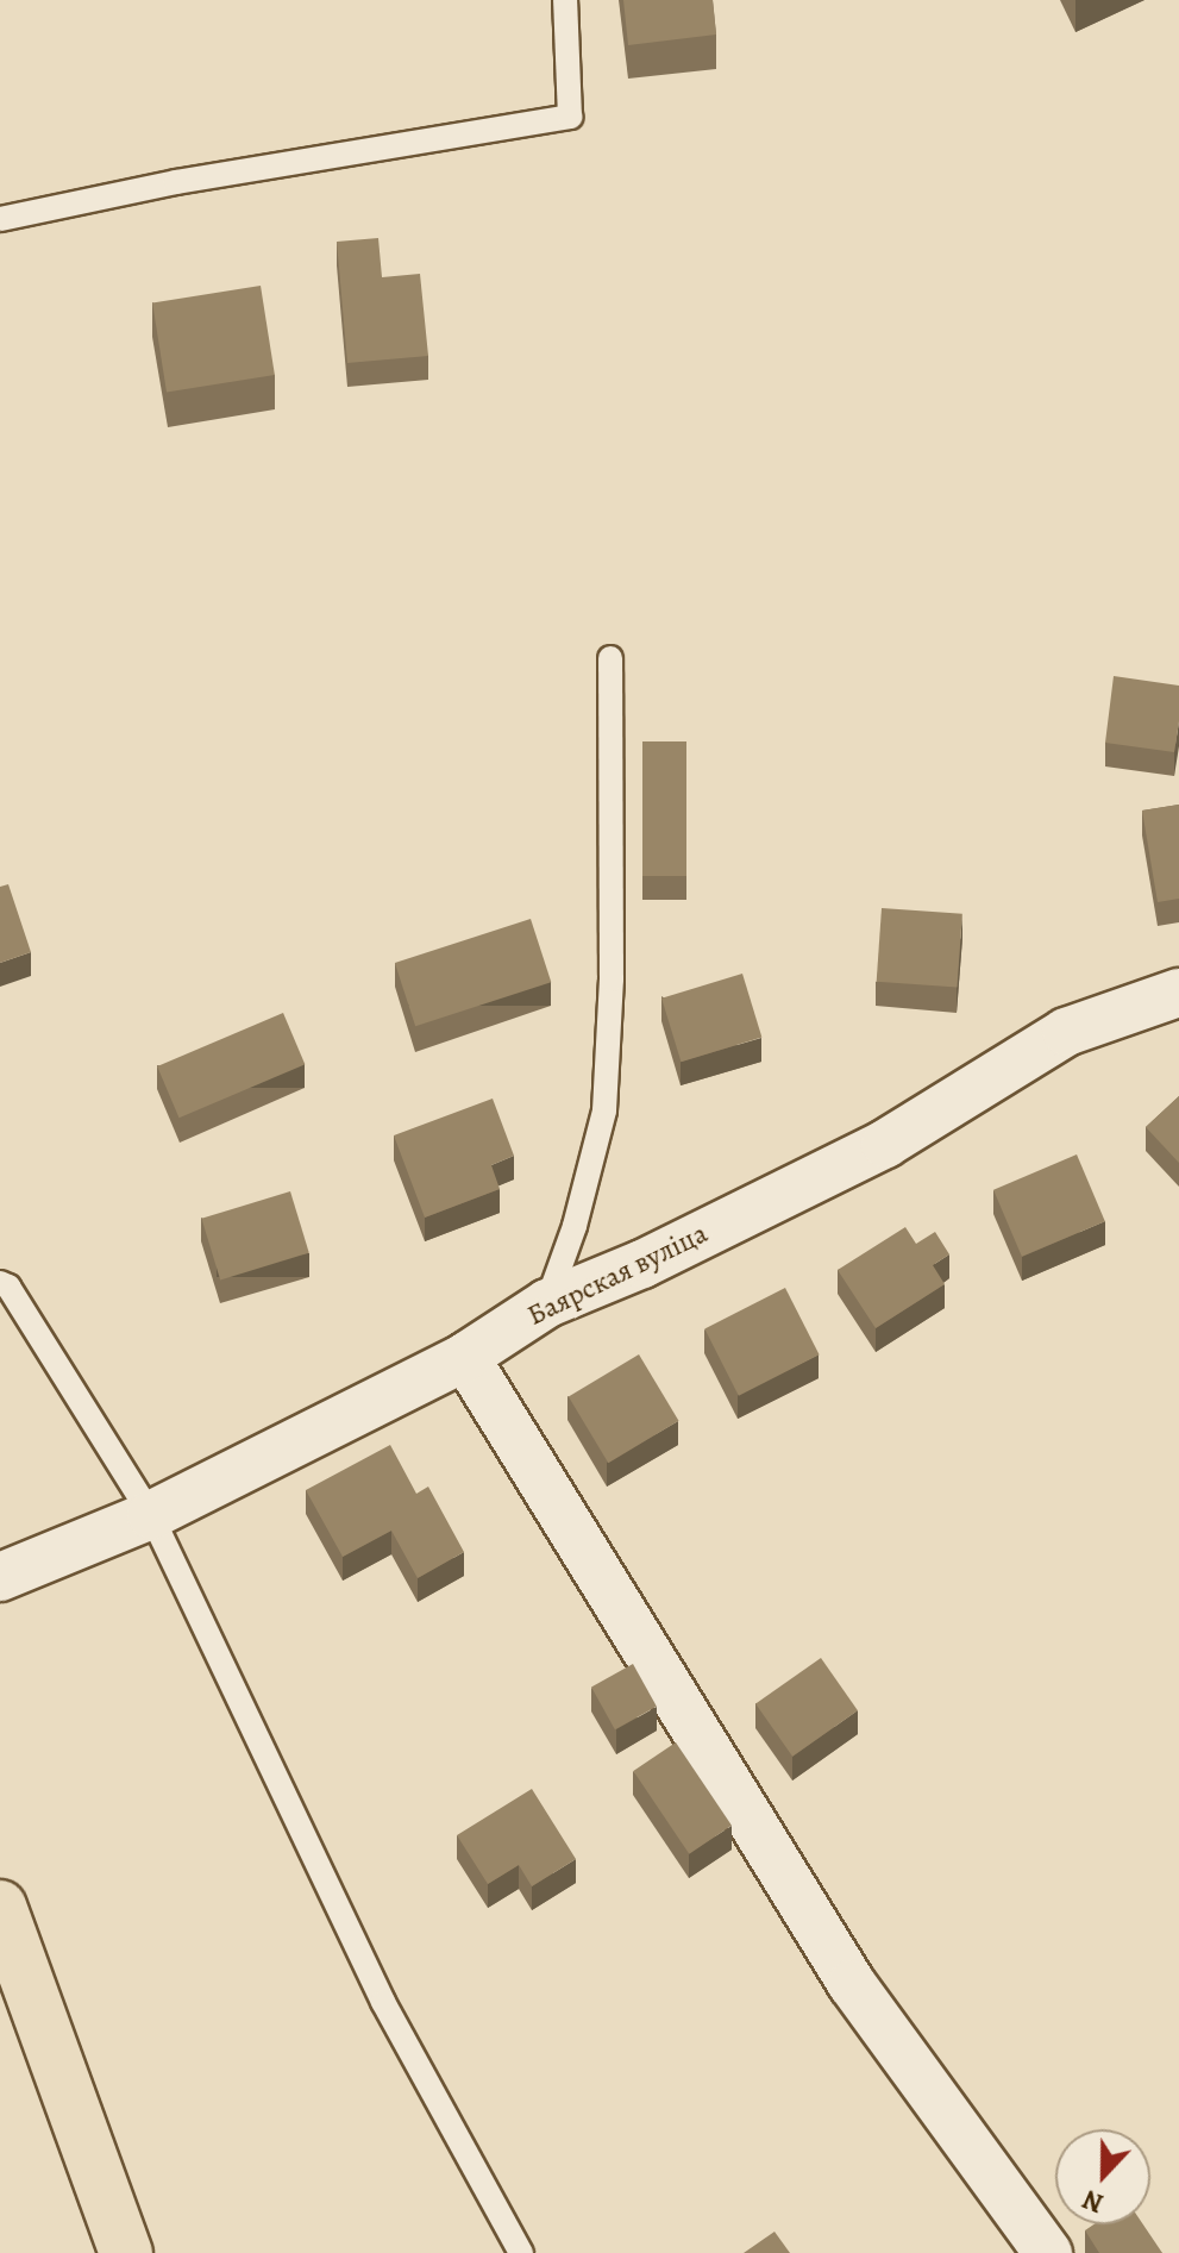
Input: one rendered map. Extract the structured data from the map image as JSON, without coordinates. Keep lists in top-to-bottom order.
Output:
{
  "streets": {
    "street": ["Баярская вуліца"]
  },
  "north": "bottom"
}
